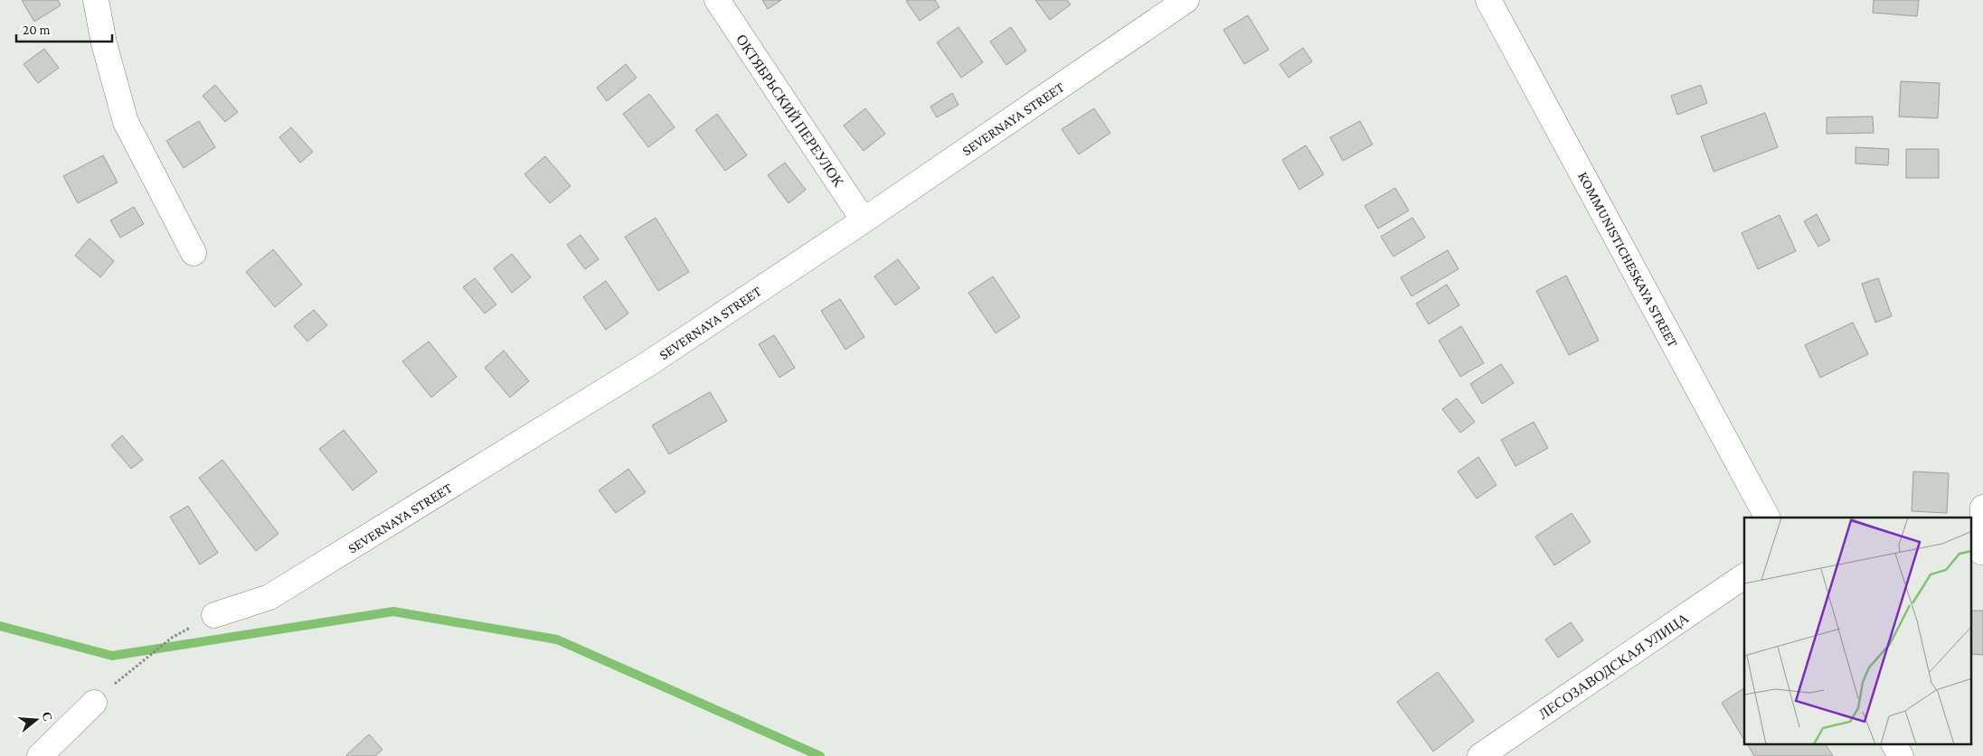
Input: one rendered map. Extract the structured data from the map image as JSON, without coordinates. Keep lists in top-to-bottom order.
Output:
{
  "streets": {
    "street": [
      "ОКТЯБРЬСКИЙ ПЕРЕУЛОК",
      "SEVERNAYA STREET",
      "KOMMUNISTICHESKAYA STREET",
      "ЛЕСОЗАВОДСКАЯ УЛИЦА"
    ]
  },
  "crossings": [
    ["ОКТЯБРЬСКИЙ ПЕРЕУЛОК", "SEVERNAYA STREET"]
  ],
  "scale_bar": "20 m",
  "north": "right"
}
